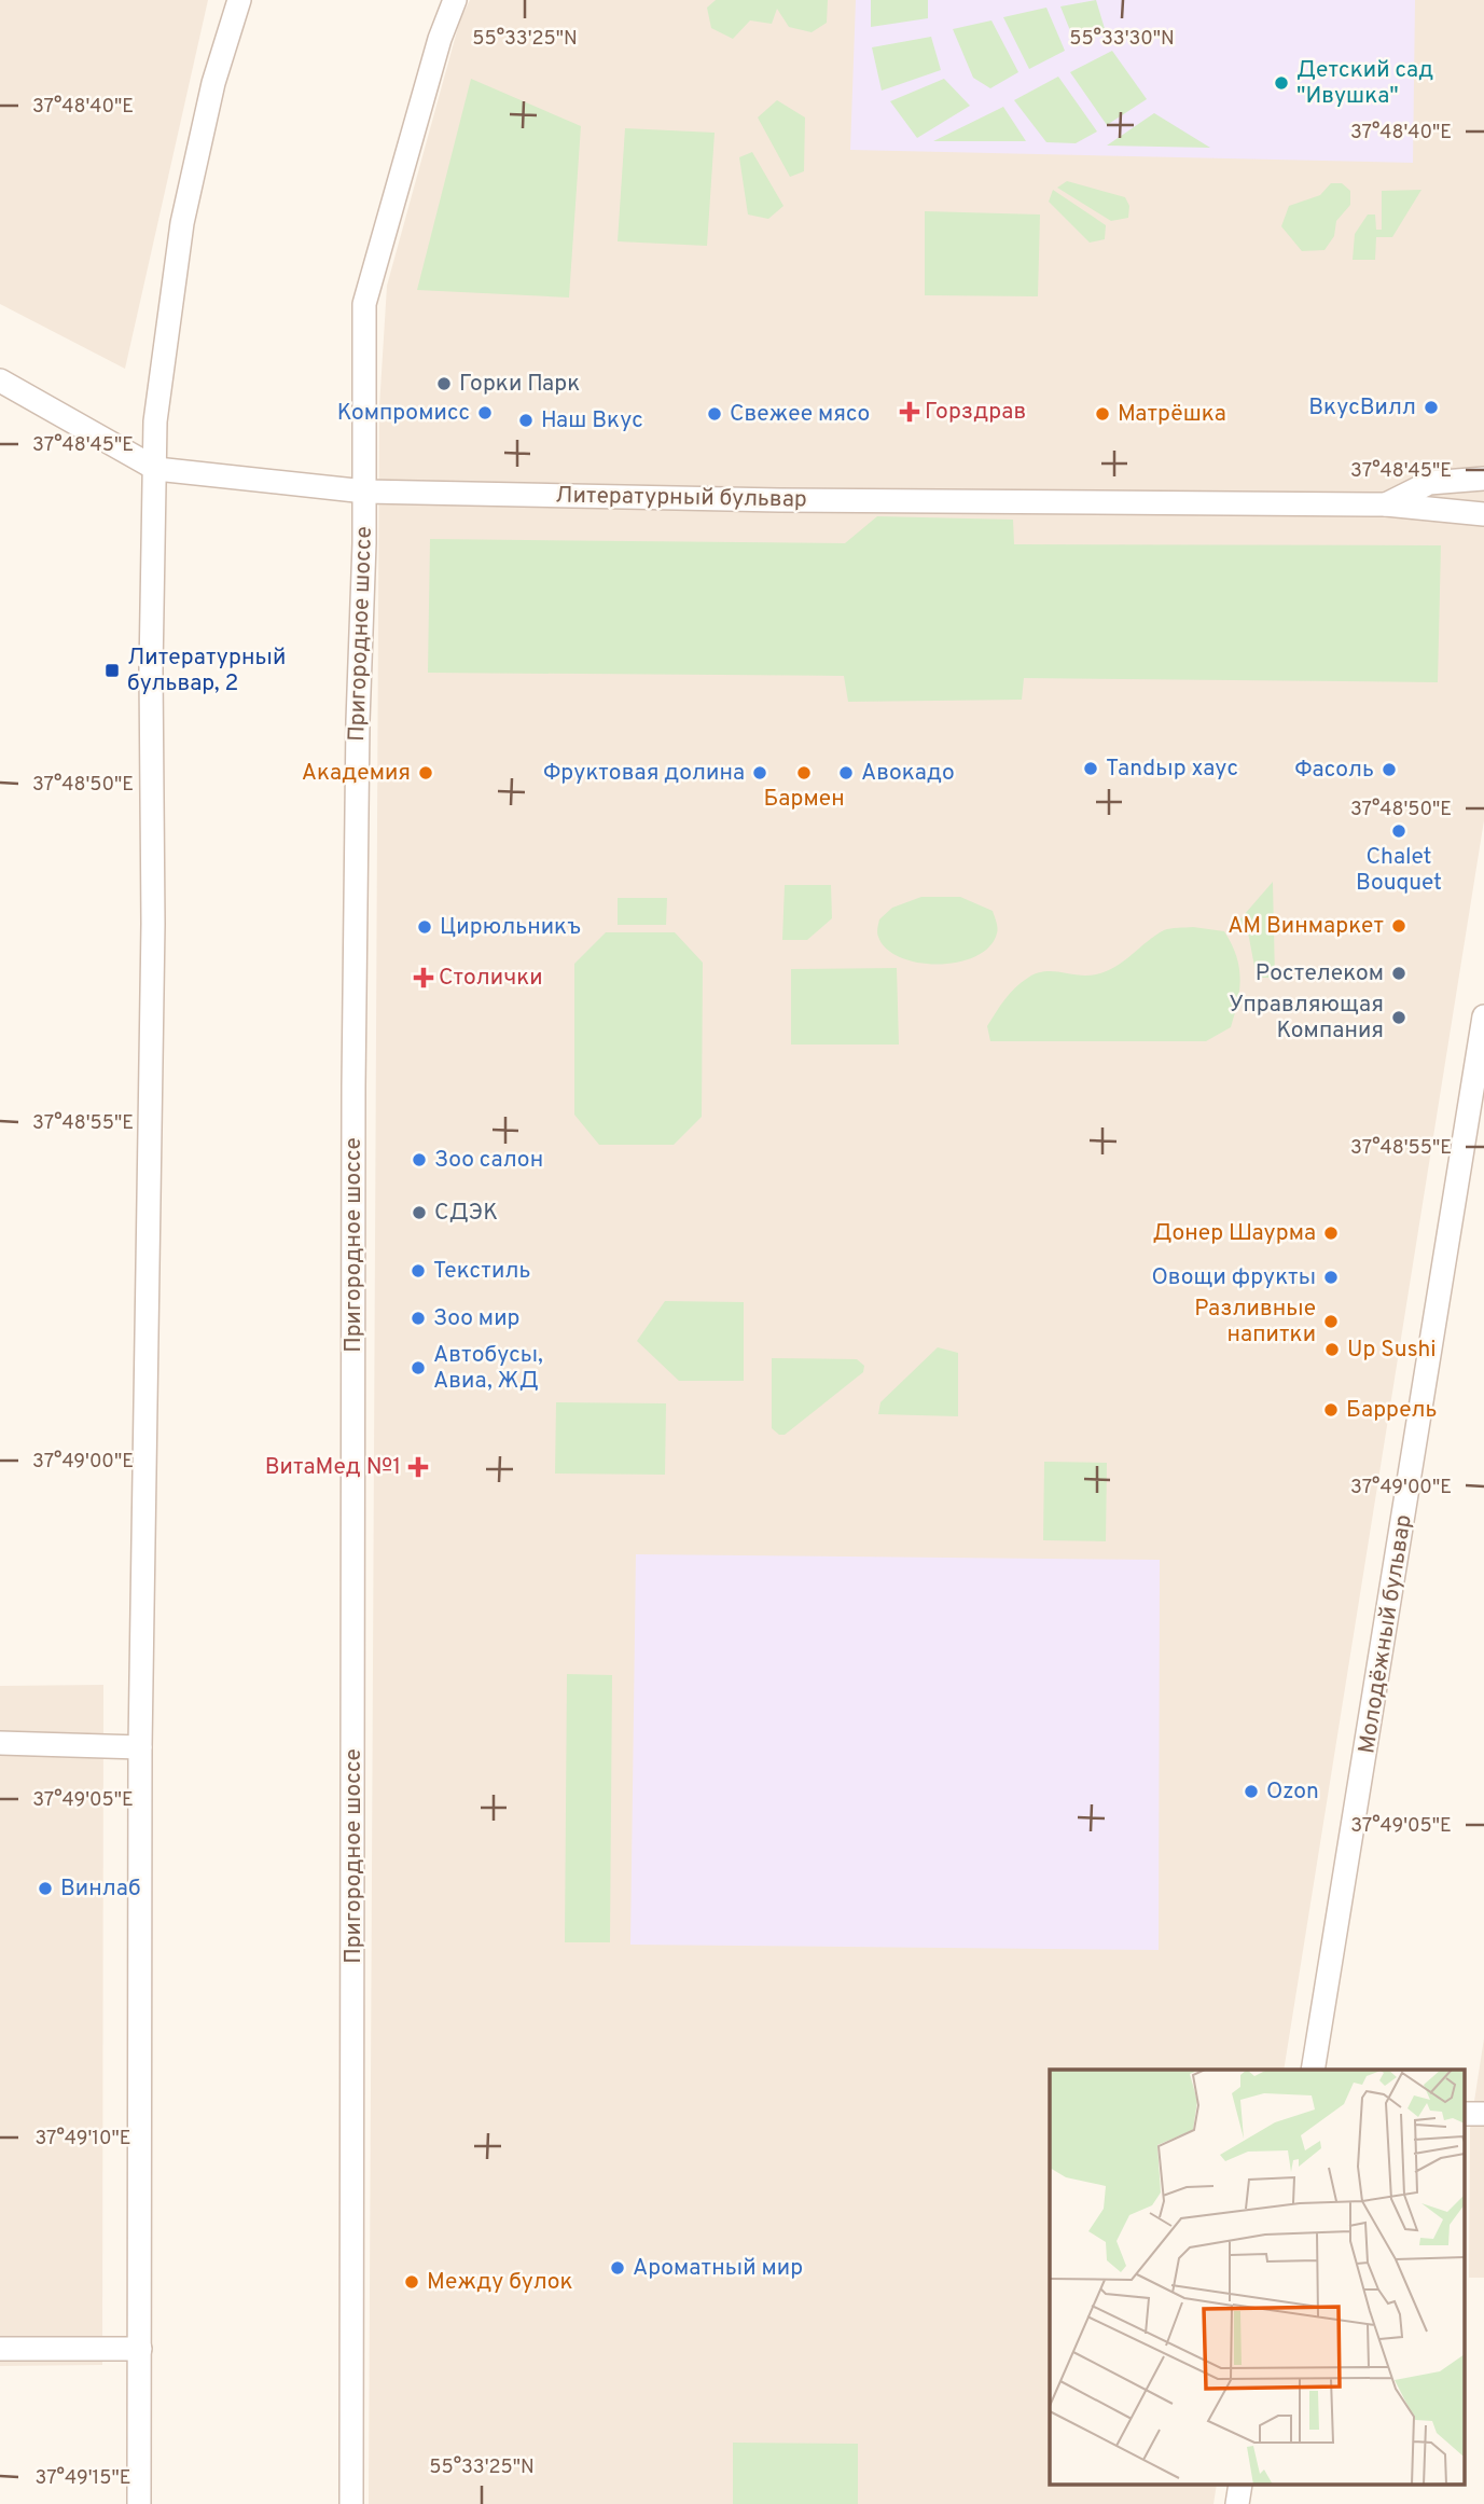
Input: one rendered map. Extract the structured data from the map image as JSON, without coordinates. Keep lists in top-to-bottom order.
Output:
{
  "streets": {
    "street": ["Литературный бульвар", "Пригородное шоссе", "Молодёжный бульвар"]
  },
  "crossings": [
    ["Литературный бульвар", "Пригородное шоссе"]
  ],
  "places": {
    "other": [
      "Детский сад \"Ивушка\"",
      "Горки Парк",
      "ВкусВилл",
      "Компромисс",
      "Свежее мясо",
      "Матрёшка",
      "Наш Вкус",
      "Tandыр хаус",
      "Фасоль",
      "Академия",
      "Фруктовая долина",
      "Бармен",
      "Авокадо",
      "Chalet Bouquet",
      "АМ Винмаркет",
      "Цирюльникъ",
      "Ростелеком",
      "Управляющая Компания",
      "Зоо салон",
      "СДЭК",
      "Донер Шаурма",
      "Текстиль",
      "Овощи фрукты",
      "Зоо мир",
      "Разливные напитки",
      "Up Sushi",
      "Автобусы, Авиа, ЖД",
      "Баррель",
      "Ozon",
      "Винлаб",
      "Ароматный мир",
      "Между булок"
    ],
    "health": ["Горздрав", "Столички", "ВитаМед №1"],
    "transit": ["Литературный бульвар, 2"]
  },
  "coordinates": [
    "55°33'25\"N",
    "55°33'30\"N",
    "37°48'40\"E",
    "37°48'45\"E",
    "37°48'50\"E",
    "37°48'55\"E",
    "37°49'00\"E",
    "37°49'05\"E",
    "37°49'10\"E",
    "37°49'15\"E"
  ]
}
